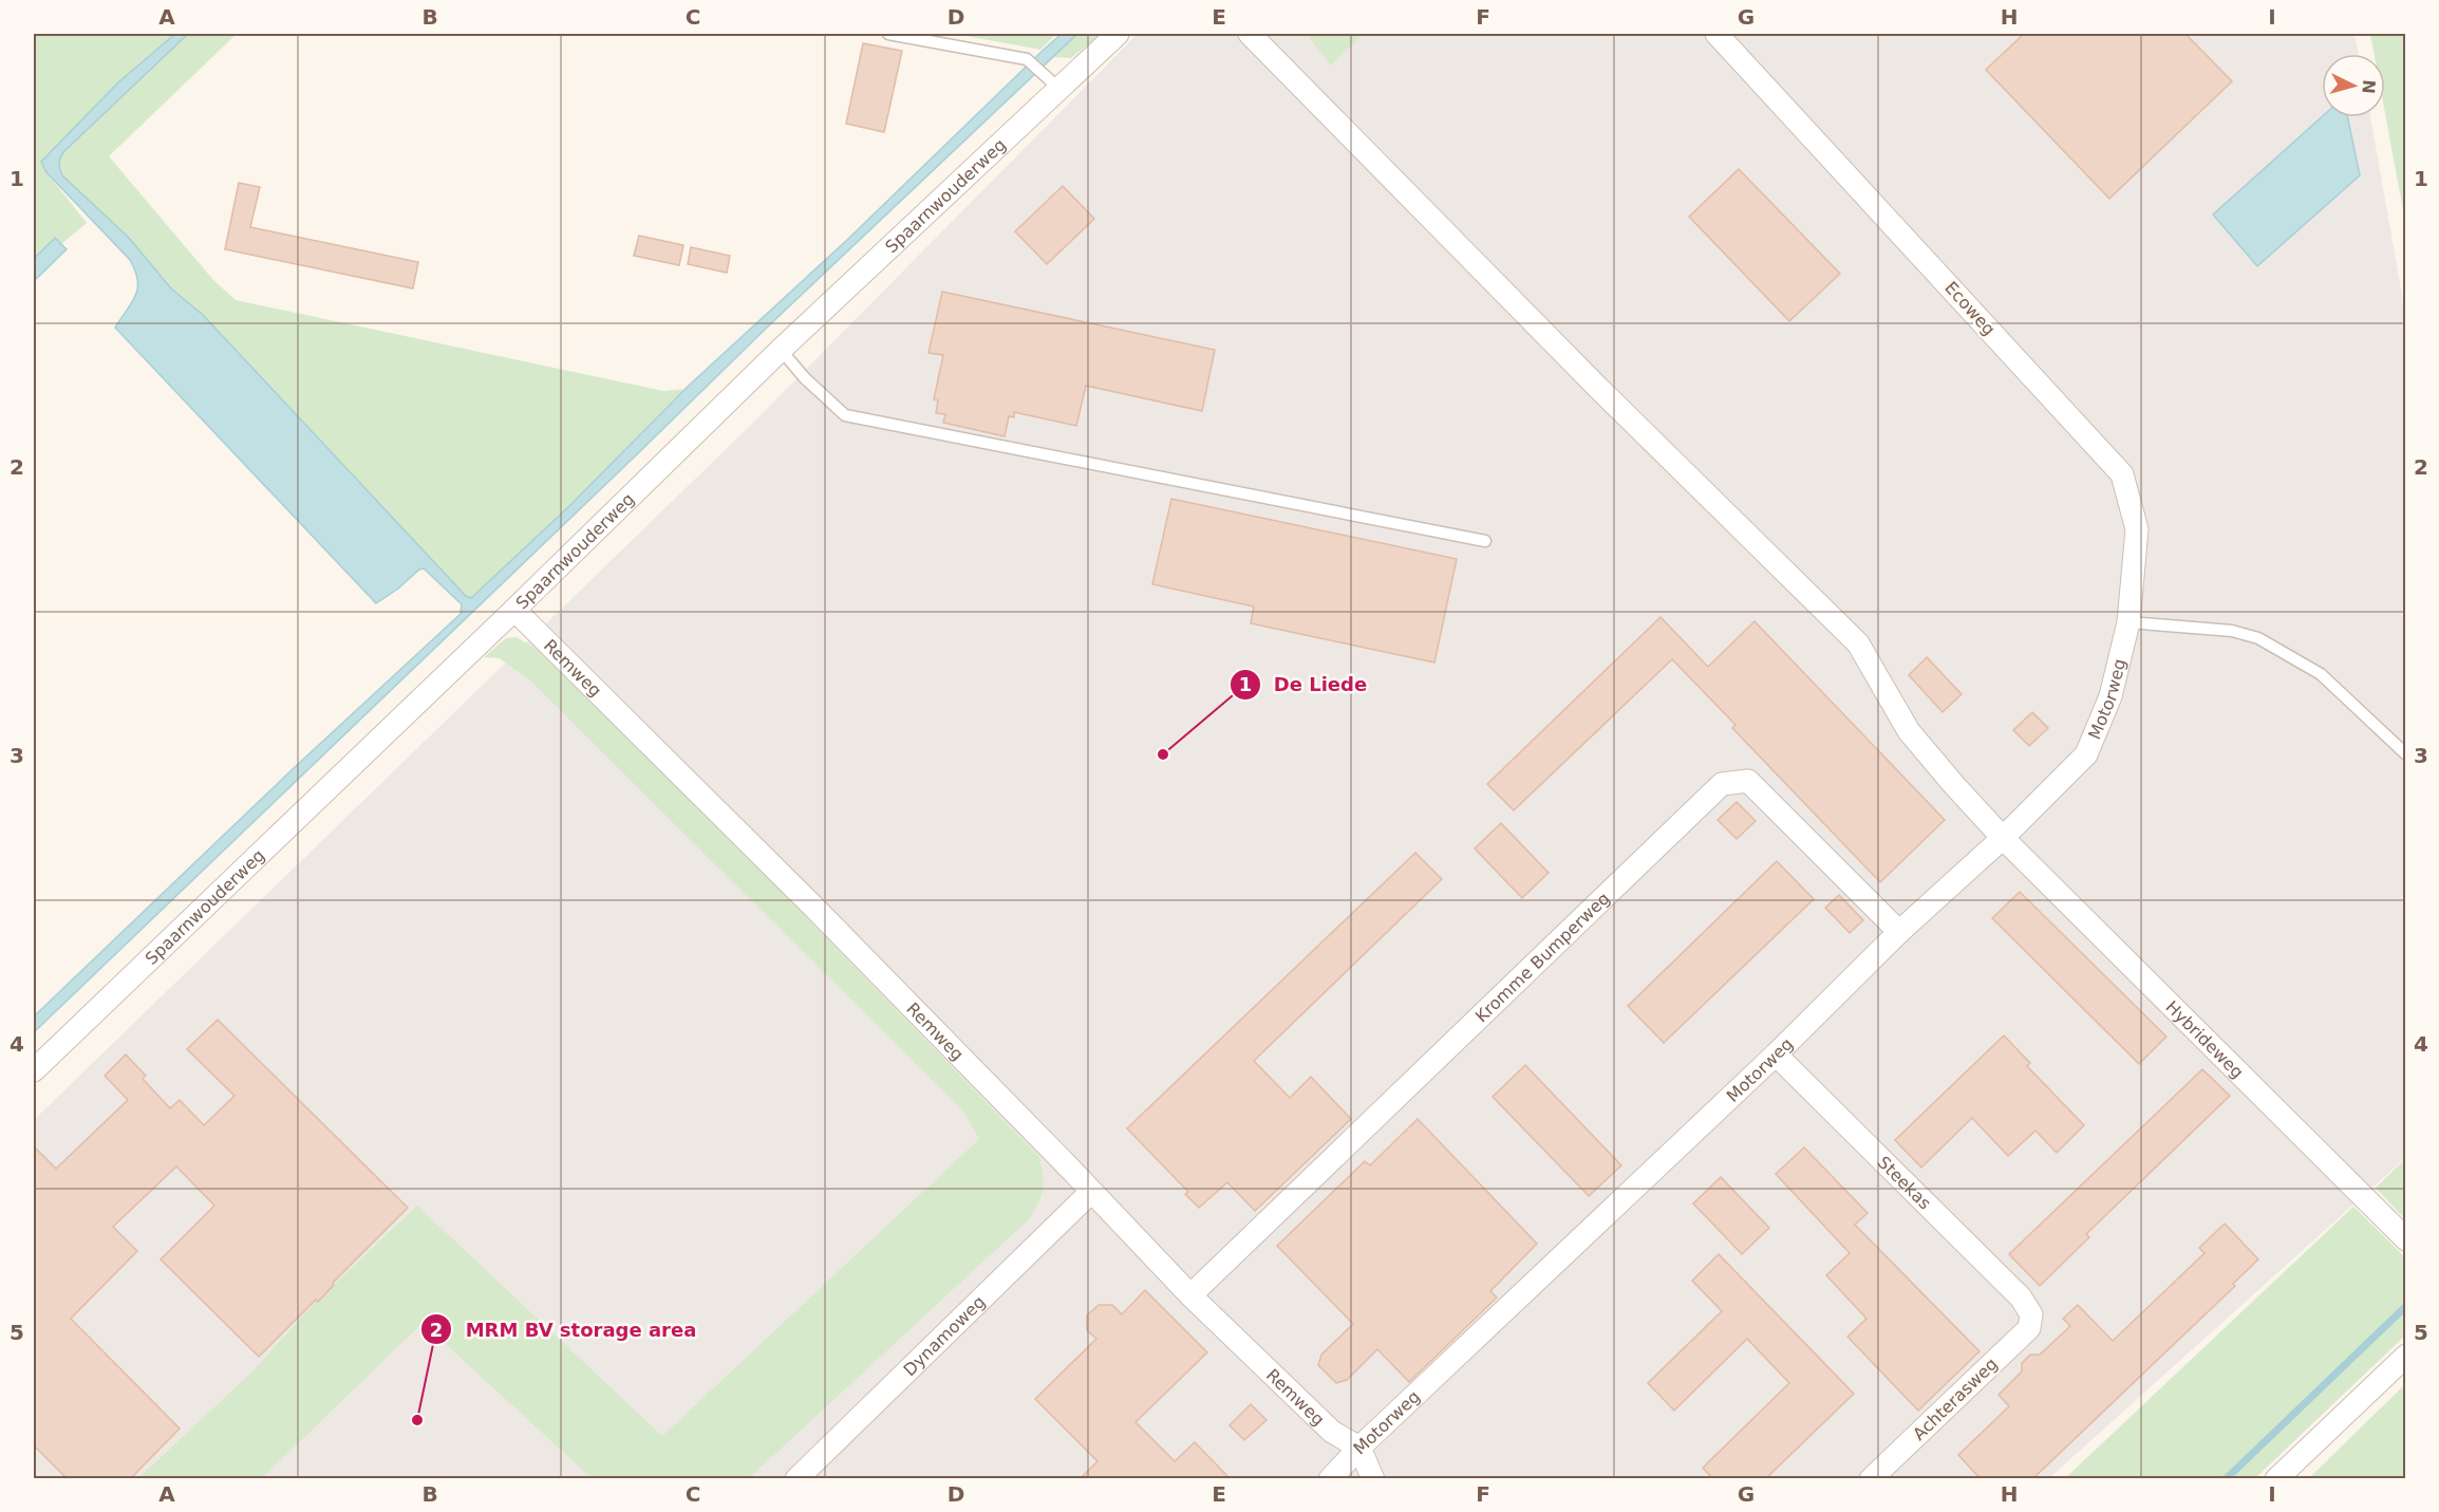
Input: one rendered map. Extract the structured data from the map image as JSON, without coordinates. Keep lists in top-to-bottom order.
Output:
{
  "streets": {
    "street": [
      "Spaarnwouderweg",
      "Ecoweg",
      "Remweg",
      "Motorweg",
      "Kromme Bumperweg",
      "Hybrideweg",
      "Steekas",
      "Dynamoweg",
      "Achterasweg"
    ]
  },
  "crossings": [
    ["Spaarnwouderweg", "Remweg"],
    ["Ecoweg", "Motorweg"],
    ["Remweg", "Motorweg"],
    ["Remweg", "Kromme Bumperweg"],
    ["Remweg", "Dynamoweg"],
    ["Motorweg", "Kromme Bumperweg"],
    ["Motorweg", "Hybrideweg"],
    ["Motorweg", "Steekas"],
    ["Steekas", "Achterasweg"]
  ],
  "places": ["De Liede", "MRM BV storage area"],
  "north": "right",
  "grid": {
    "columns": [
      "A",
      "B",
      "C",
      "D",
      "E",
      "F",
      "G",
      "H",
      "I"
    ],
    "rows": [
      "1",
      "2",
      "3",
      "4",
      "5"
    ]
  }
}
